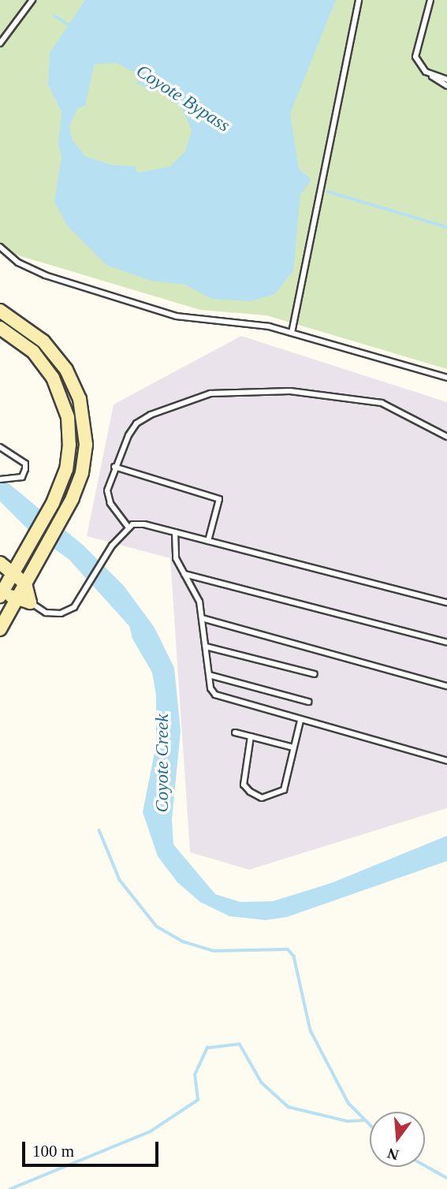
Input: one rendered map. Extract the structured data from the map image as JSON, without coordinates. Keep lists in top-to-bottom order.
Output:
{
  "water": ["Coyote Bypass", "Coyote Creek"],
  "scale_bar": "100 m",
  "north": "bottom"
}
